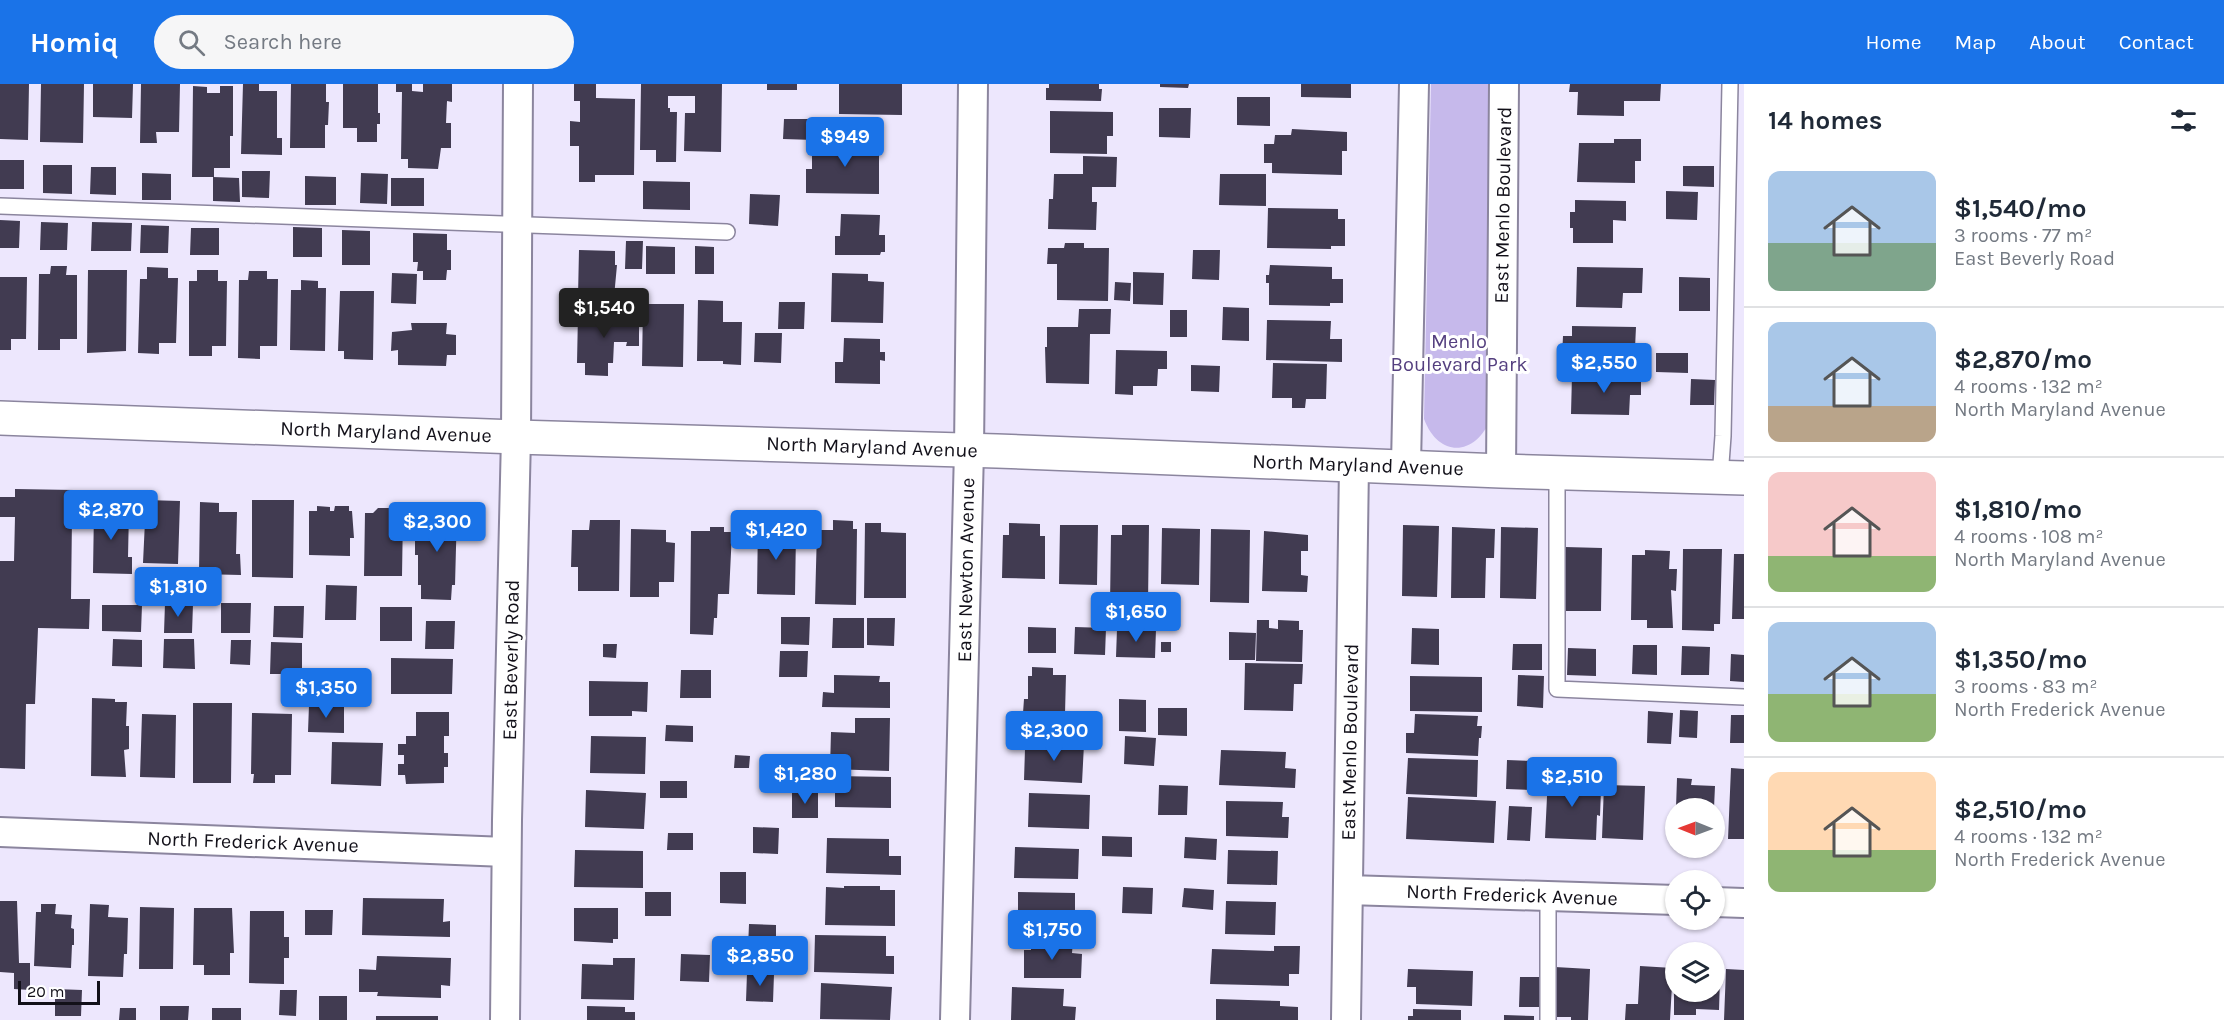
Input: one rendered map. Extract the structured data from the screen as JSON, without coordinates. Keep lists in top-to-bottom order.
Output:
{
  "streets": {
    "street": [
      "East Menlo Boulevard",
      "North Maryland Avenue",
      "East Newton Avenue",
      "East Beverly Road",
      "North Frederick Avenue"
    ]
  },
  "crossings": [
    ["East Menlo Boulevard", "North Maryland Avenue"],
    ["East Menlo Boulevard", "North Frederick Avenue"],
    ["North Maryland Avenue", "East Newton Avenue"],
    ["North Maryland Avenue", "East Beverly Road"],
    ["East Beverly Road", "North Frederick Avenue"]
  ],
  "parks": ["Menlo Boulevard Park"],
  "scale_bar": "20 m",
  "north": "left",
  "page": {
    "header": "Homiq",
    "search": "Search here",
    "nav": [
      "Home",
      "Map",
      "About",
      "Contact"
    ],
    "heading": "14 homes",
    "price": [
      "$949",
      "$1,540",
      "$2,550",
      "$2,870",
      "$2,300",
      "$1,420",
      "$1,810",
      "$1,650",
      "$1,350",
      "$2,300",
      "$1,280",
      "$2,510",
      "$1,750",
      "$2,850"
    ],
    "list": [
      {
        "name": "$1,540/mo",
        "note": "3 rooms · 77 m² · East Beverly Road"
      },
      {
        "name": "$2,870/mo",
        "note": "4 rooms · 132 m² · North Maryland Avenue"
      },
      {
        "name": "$1,810/mo",
        "note": "4 rooms · 108 m² · North Maryland Avenue"
      },
      {
        "name": "$1,350/mo",
        "note": "3 rooms · 83 m² · North Frederick Avenue"
      },
      {
        "name": "$2,510/mo",
        "note": "4 rooms · 132 m² · North Frederick Avenue"
      }
    ],
    "scale": "20 m"
  }
}
